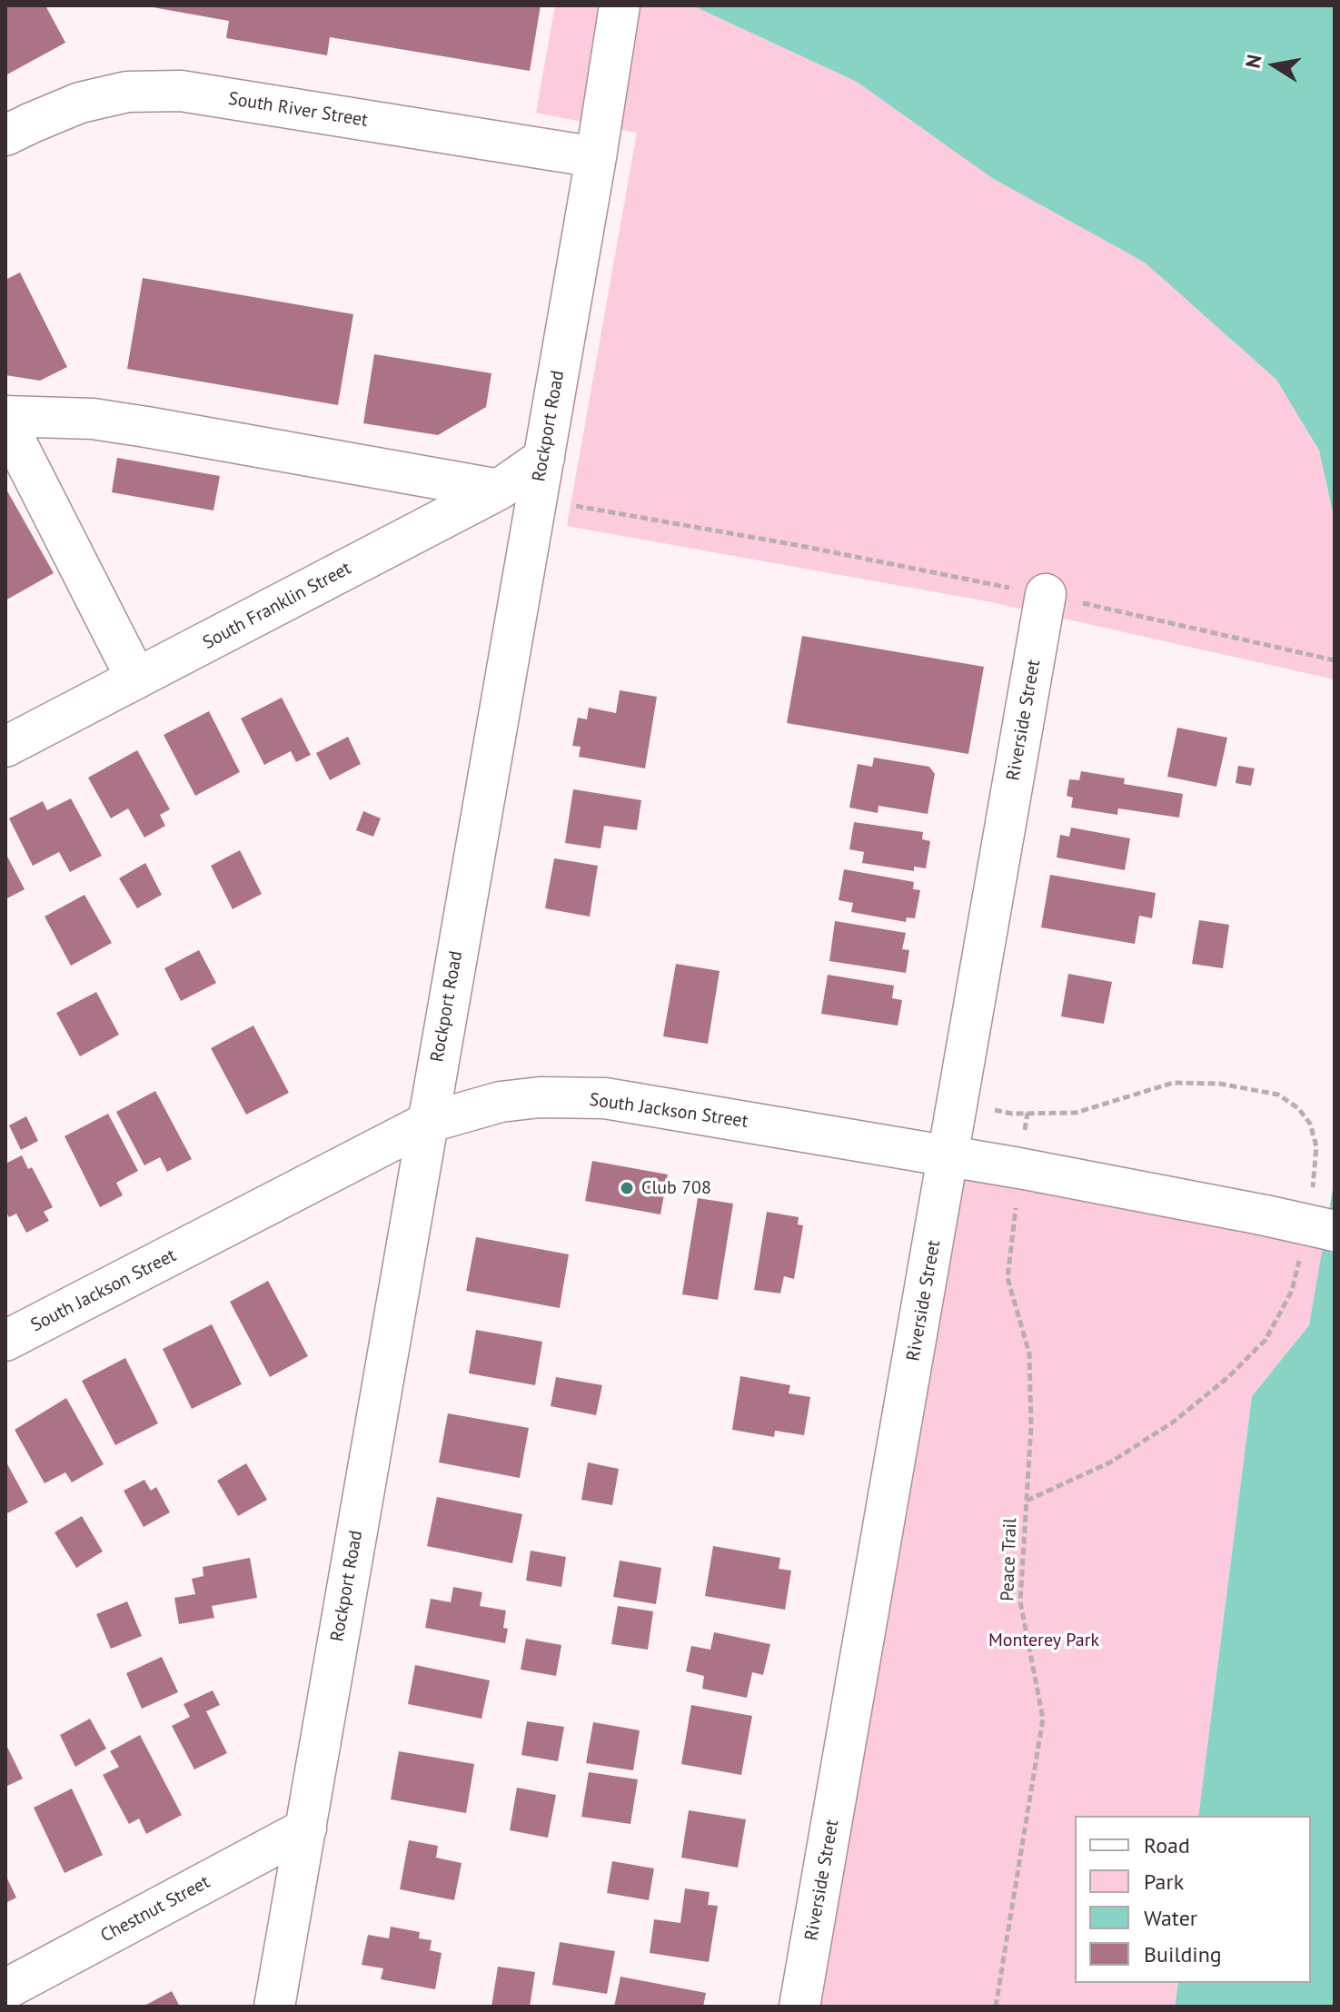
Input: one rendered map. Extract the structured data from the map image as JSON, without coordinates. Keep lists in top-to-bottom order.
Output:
{
  "streets": {
    "street": [
      "South River Street",
      "Rockport Road",
      "South Franklin Street",
      "Riverside Street",
      "South Jackson Street",
      "Chestnut Street"
    ],
    "path": ["Peace Trail"]
  },
  "crossings": [
    ["South River Street", "Rockport Road"],
    ["Rockport Road", "South Franklin Street"],
    ["Rockport Road", "South Jackson Street"],
    ["Rockport Road", "Chestnut Street"],
    ["Riverside Street", "South Jackson Street"],
    ["South Jackson Street", "Peace Trail"]
  ],
  "parks": ["Monterey Park"],
  "places": ["Club 708"],
  "legend": [
    "Road",
    "Park",
    "Water",
    "Building"
  ],
  "north": "left"
}
